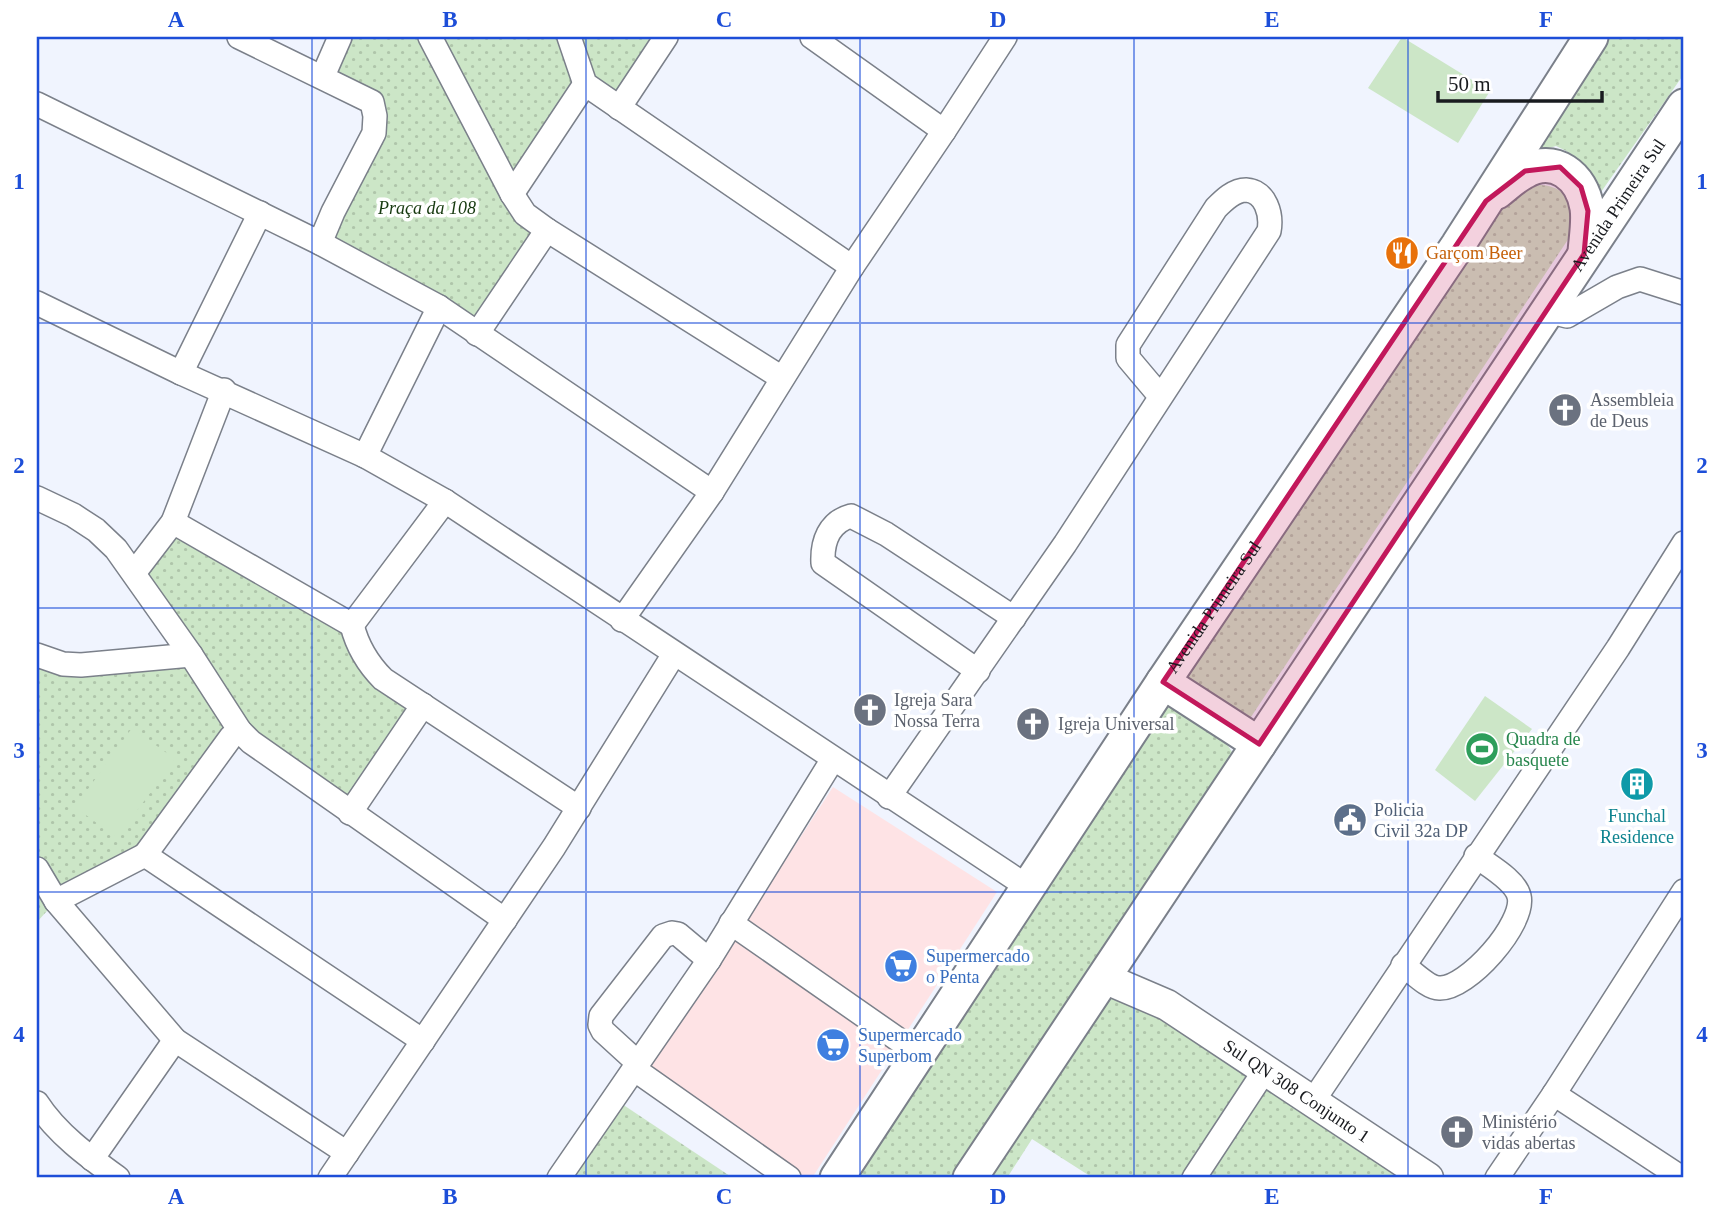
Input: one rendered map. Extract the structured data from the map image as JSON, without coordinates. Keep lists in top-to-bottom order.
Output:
{
  "streets": {
    "main road": ["Avenida Primeira Sul"],
    "street": ["Sul QN 308 Conjunto 1"]
  },
  "crossings": [
    ["Avenida Primeira Sul", "Sul QN 308 Conjunto 1"]
  ],
  "parks": ["Praça da 108"],
  "places": {
    "restaurant": ["Garçom Beer"],
    "church": [
      "Assembleia de Deus",
      "Igreja Sara Nossa Terra",
      "Igreja Universal",
      "Ministério vidas abertas"
    ],
    "sports": ["Quadra de basquete"],
    "building": ["Funchal Residence"],
    "public building": ["Policia Civil 32a DP"],
    "supermarket": ["Supermercado o Penta", "Supermercado Superbom"]
  },
  "scale_bar": "50 m",
  "grid": {
    "columns": [
      "A",
      "B",
      "C",
      "D",
      "E",
      "F"
    ],
    "rows": [
      "1",
      "2",
      "3",
      "4"
    ]
  }
}
